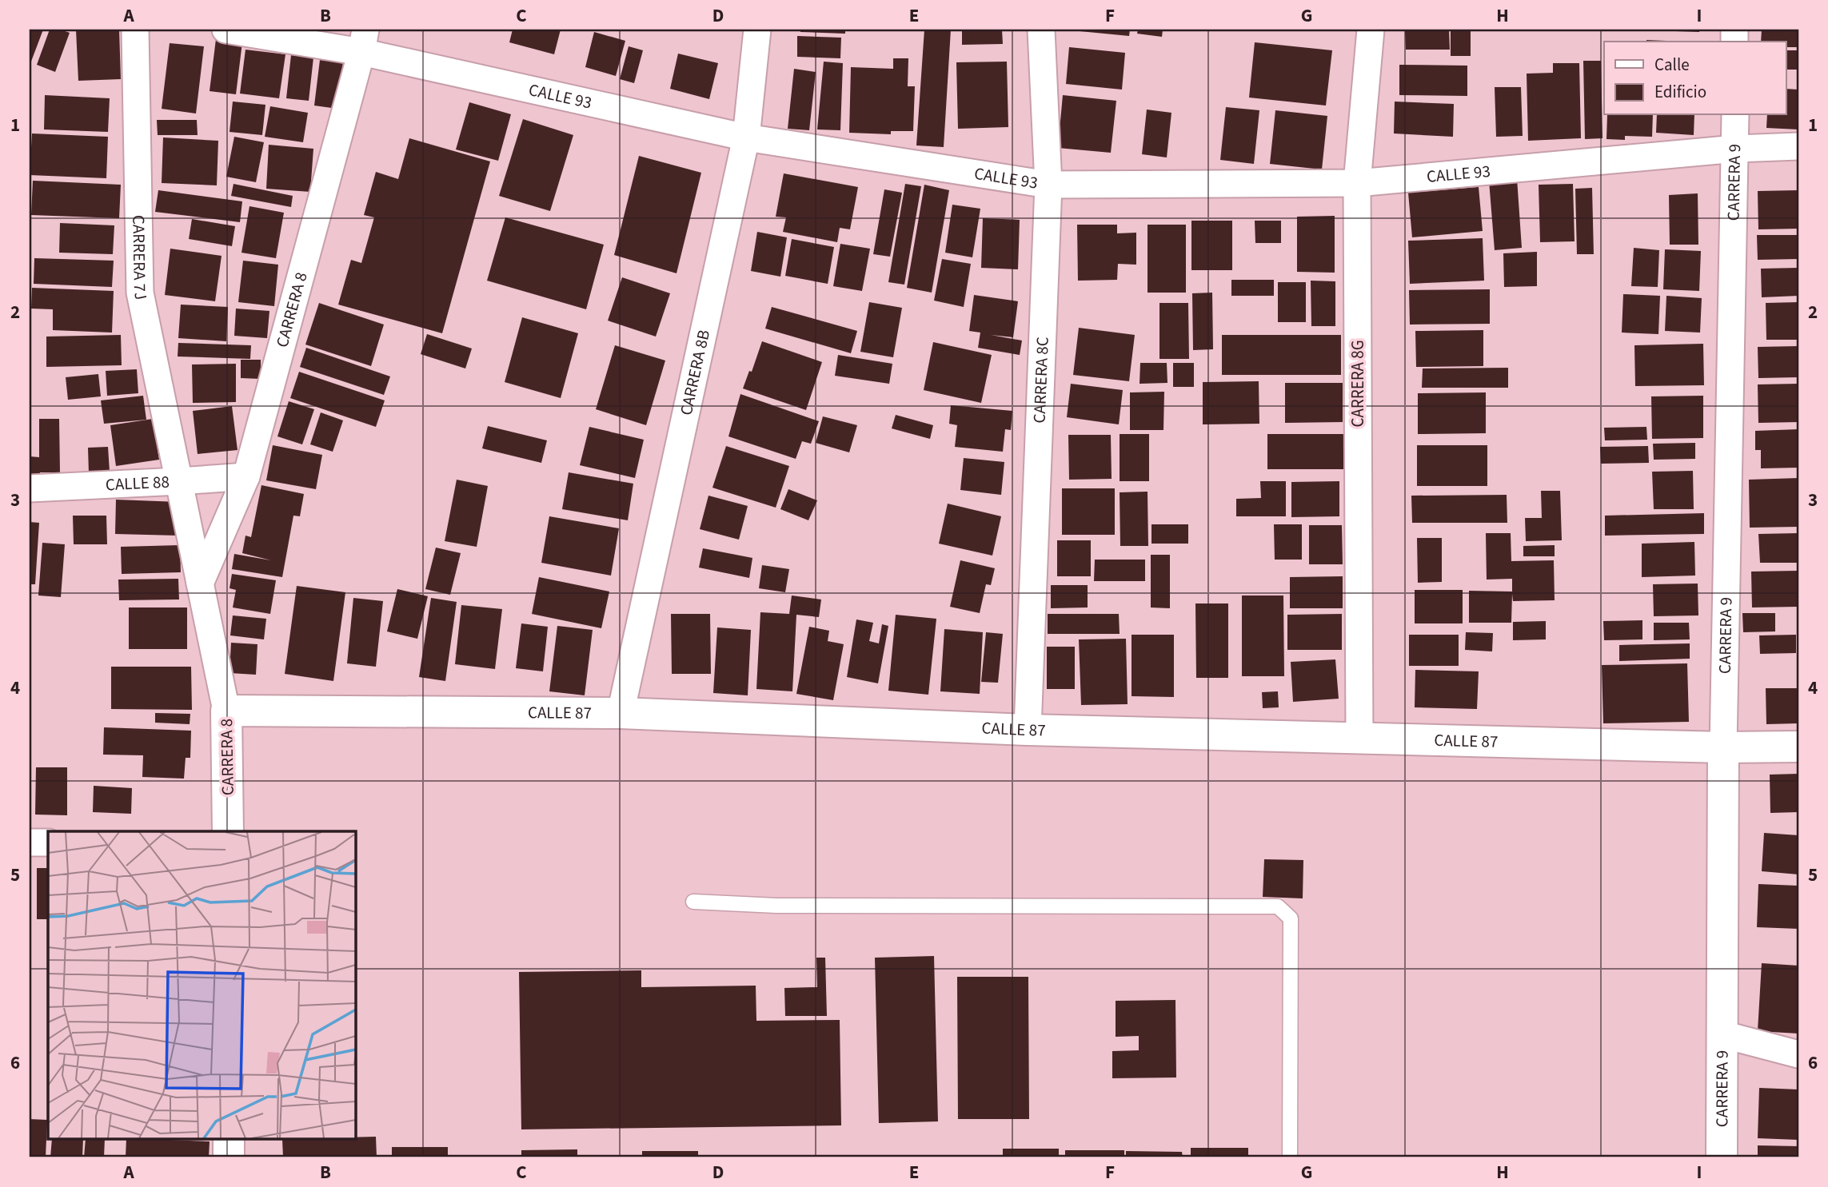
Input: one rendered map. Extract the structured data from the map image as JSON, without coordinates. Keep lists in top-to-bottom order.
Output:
{
  "streets": {
    "street": [
      "CALLE 93",
      "CARRERA 9",
      "CARRERA 7J",
      "CARRERA 8",
      "CARRERA 8B",
      "CARRERA 8C",
      "CARRERA 8G",
      "CALLE 88",
      "CALLE 87"
    ]
  },
  "crossings": [
    ["CALLE 93", "CARRERA 9"],
    ["CALLE 93", "CARRERA 8"],
    ["CALLE 93", "CARRERA 8B"],
    ["CALLE 93", "CARRERA 8C"],
    ["CALLE 93", "CARRERA 8G"],
    ["CARRERA 9", "CALLE 87"],
    ["CARRERA 7J", "CARRERA 8"],
    ["CARRERA 7J", "CALLE 88"],
    ["CARRERA 8", "CALLE 88"],
    ["CARRERA 8", "CALLE 87"],
    ["CARRERA 8B", "CALLE 87"],
    ["CARRERA 8C", "CALLE 87"],
    ["CARRERA 8G", "CALLE 87"]
  ],
  "legend": ["Calle", "Edificio"],
  "grid": {
    "columns": [
      "A",
      "B",
      "C",
      "D",
      "E",
      "F",
      "G",
      "H",
      "I"
    ],
    "rows": [
      "1",
      "2",
      "3",
      "4",
      "5",
      "6"
    ]
  }
}
